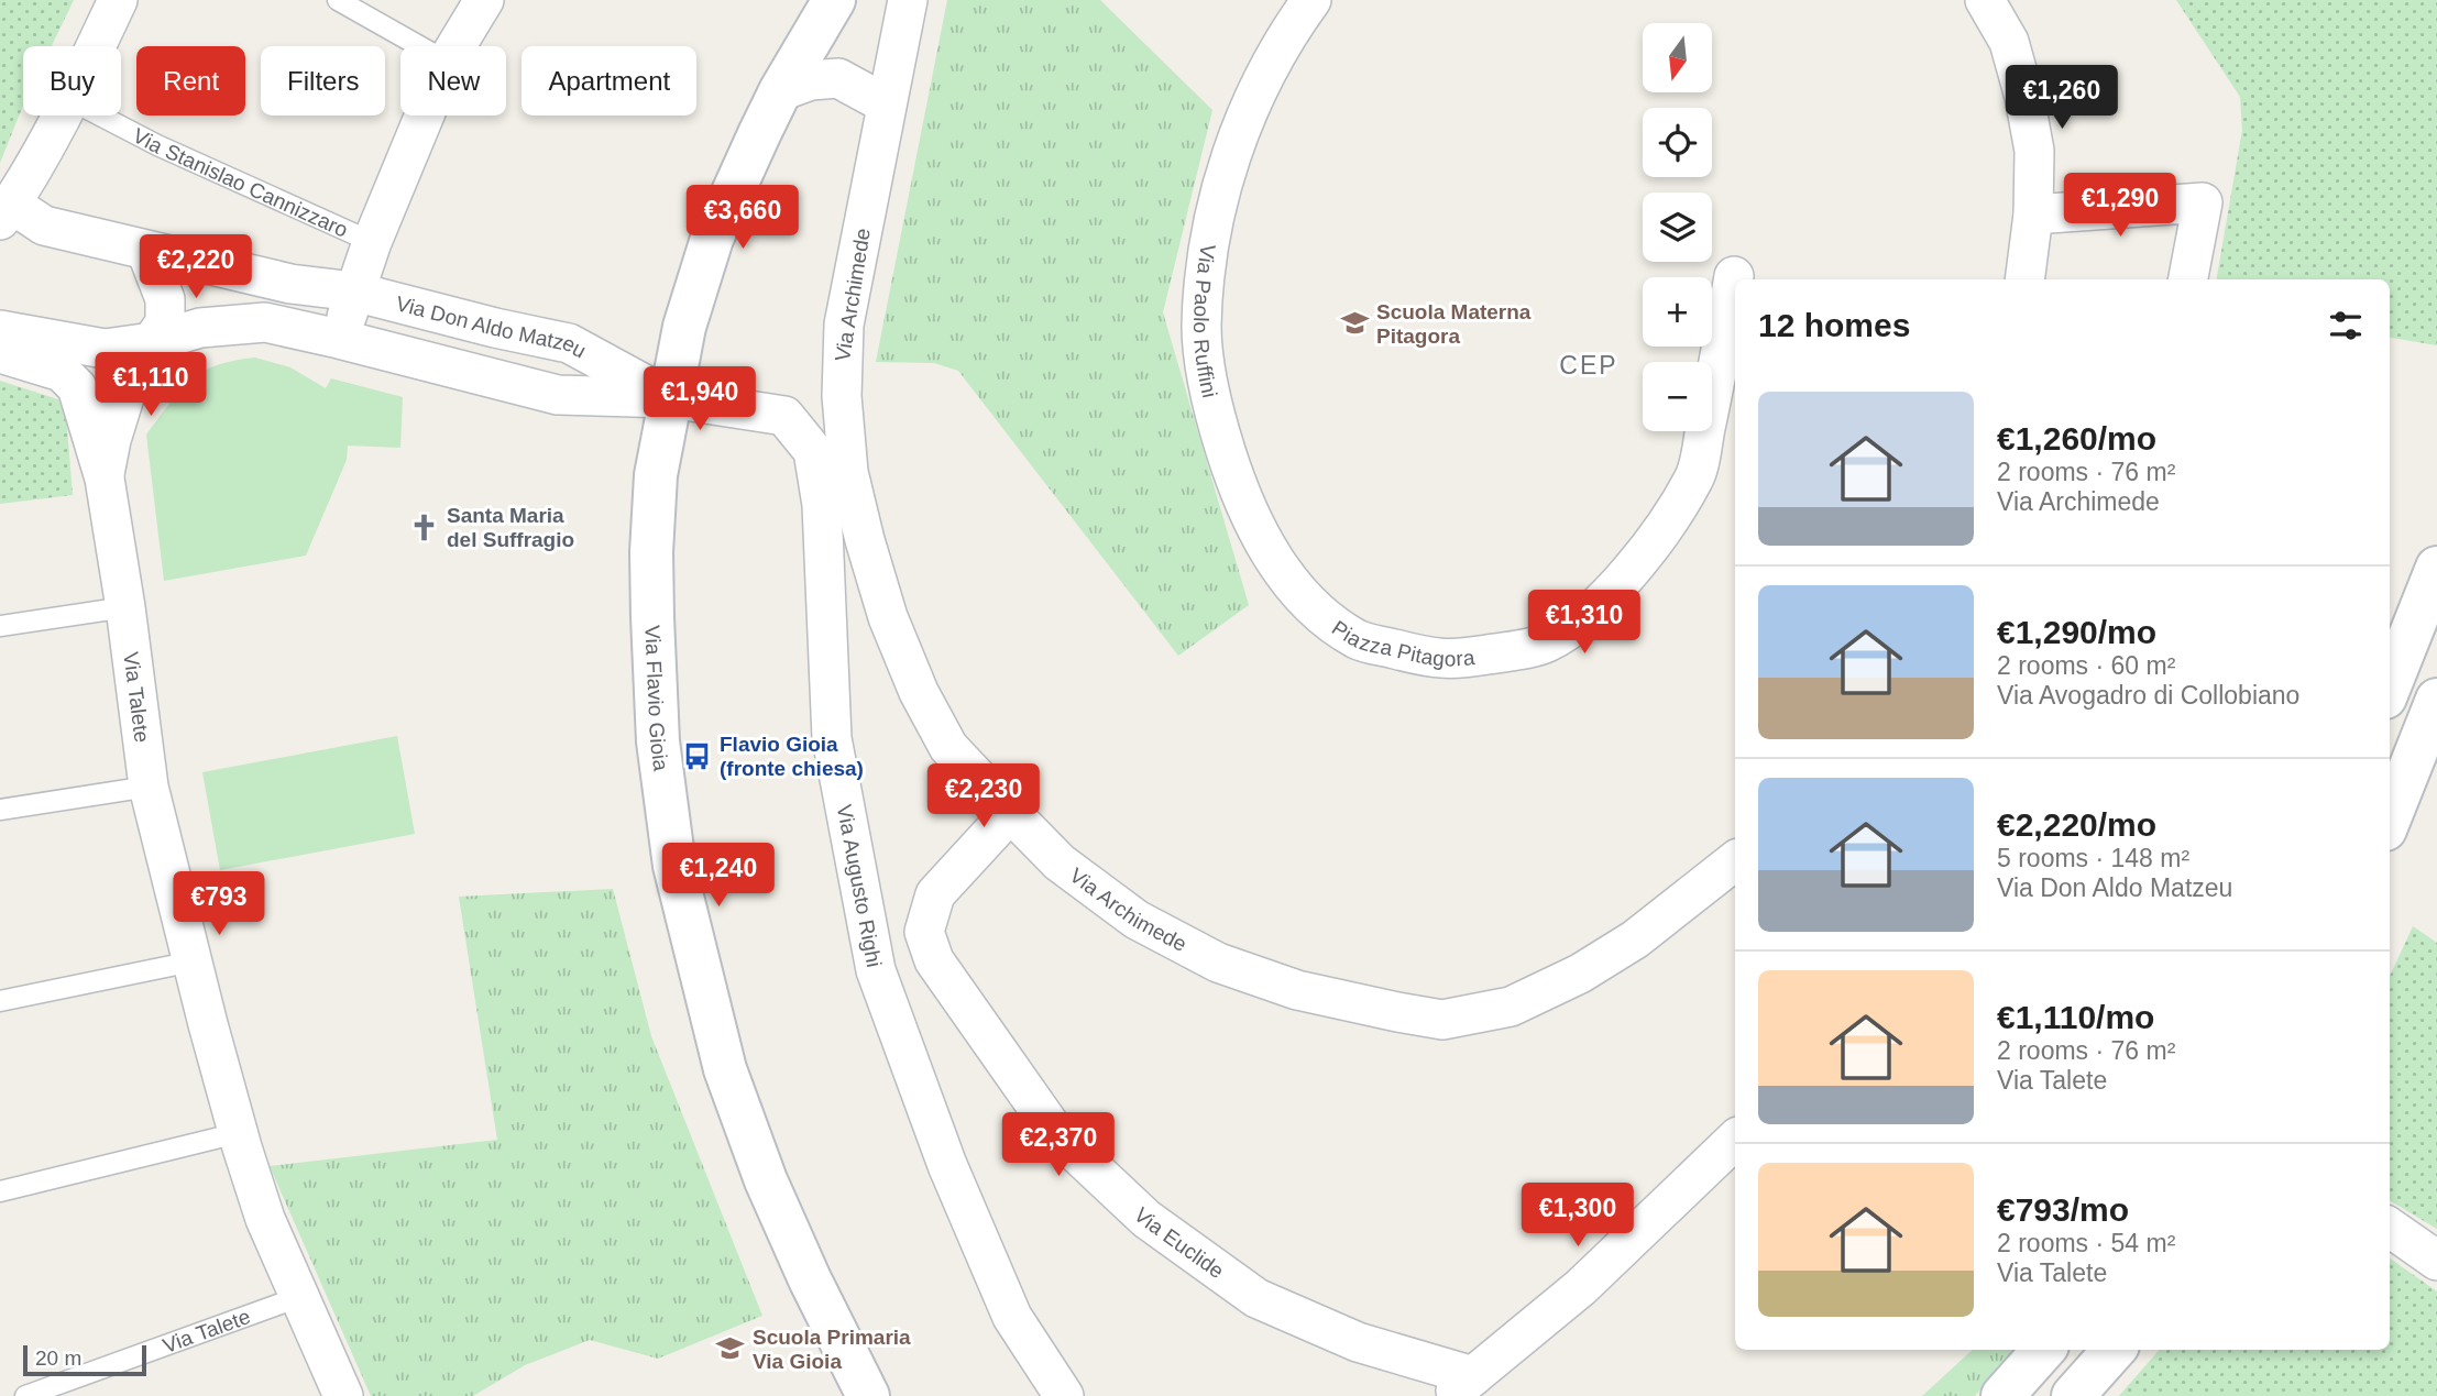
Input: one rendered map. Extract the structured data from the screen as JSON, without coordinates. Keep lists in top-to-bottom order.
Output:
{
  "streets": {
    "main road": ["Via Flavio Gioia"],
    "street": [
      "Via Stanislao Cannizzaro",
      "Via Archimede",
      "Via Paolo Ruffini",
      "Via Don Aldo Matzeu",
      "Piazza Pitagora",
      "Via Talete",
      "Via Augusto Righi",
      "Via Euclide"
    ]
  },
  "crossings": [
    ["Via Stanislao Cannizzaro", "Via Don Aldo Matzeu"],
    ["Via Archimede", "Via Euclide"],
    ["Via Paolo Ruffini", "Piazza Pitagora"],
    ["Via Don Aldo Matzeu", "Via Talete"],
    ["Via Don Aldo Matzeu", "Via Flavio Gioia"],
    ["Via Don Aldo Matzeu", "Via Augusto Righi"],
    ["Via Flavio Gioia", "Via Augusto Righi"]
  ],
  "districts": ["CEP"],
  "places": {
    "school or university": ["Scuola Materna Pitagora", "Scuola Primaria Via Gioia"],
    "church": ["Santa Maria del Suffragio"],
    "bus stop": ["Flavio Gioia (fronte chiesa)"]
  },
  "scale_bar": "20 m",
  "north": "bottom",
  "page": {
    "map_buttons": ["+", "−"],
    "chip": [
      "Buy",
      "Rent",
      "Filters",
      "New",
      "Apartment"
    ],
    "price": [
      "€1,260",
      "€1,290",
      "€3,660",
      "€2,220",
      "€1,110",
      "€1,940",
      "€1,310",
      "€2,230",
      "€1,240",
      "€793",
      "€2,370",
      "€1,300"
    ],
    "heading": "12 homes",
    "list": [
      {
        "name": "€1,260/mo",
        "note": "2 rooms · 76 m² · Via Archimede"
      },
      {
        "name": "€1,290/mo",
        "note": "2 rooms · 60 m² · Via Avogadro di Collobiano"
      },
      {
        "name": "€2,220/mo",
        "note": "5 rooms · 148 m² · Via Don Aldo Matzeu"
      },
      {
        "name": "€1,110/mo",
        "note": "2 rooms · 76 m² · Via Talete"
      },
      {
        "name": "€793/mo",
        "note": "2 rooms · 54 m² · Via Talete"
      }
    ],
    "scale": "20 m"
  }
}
